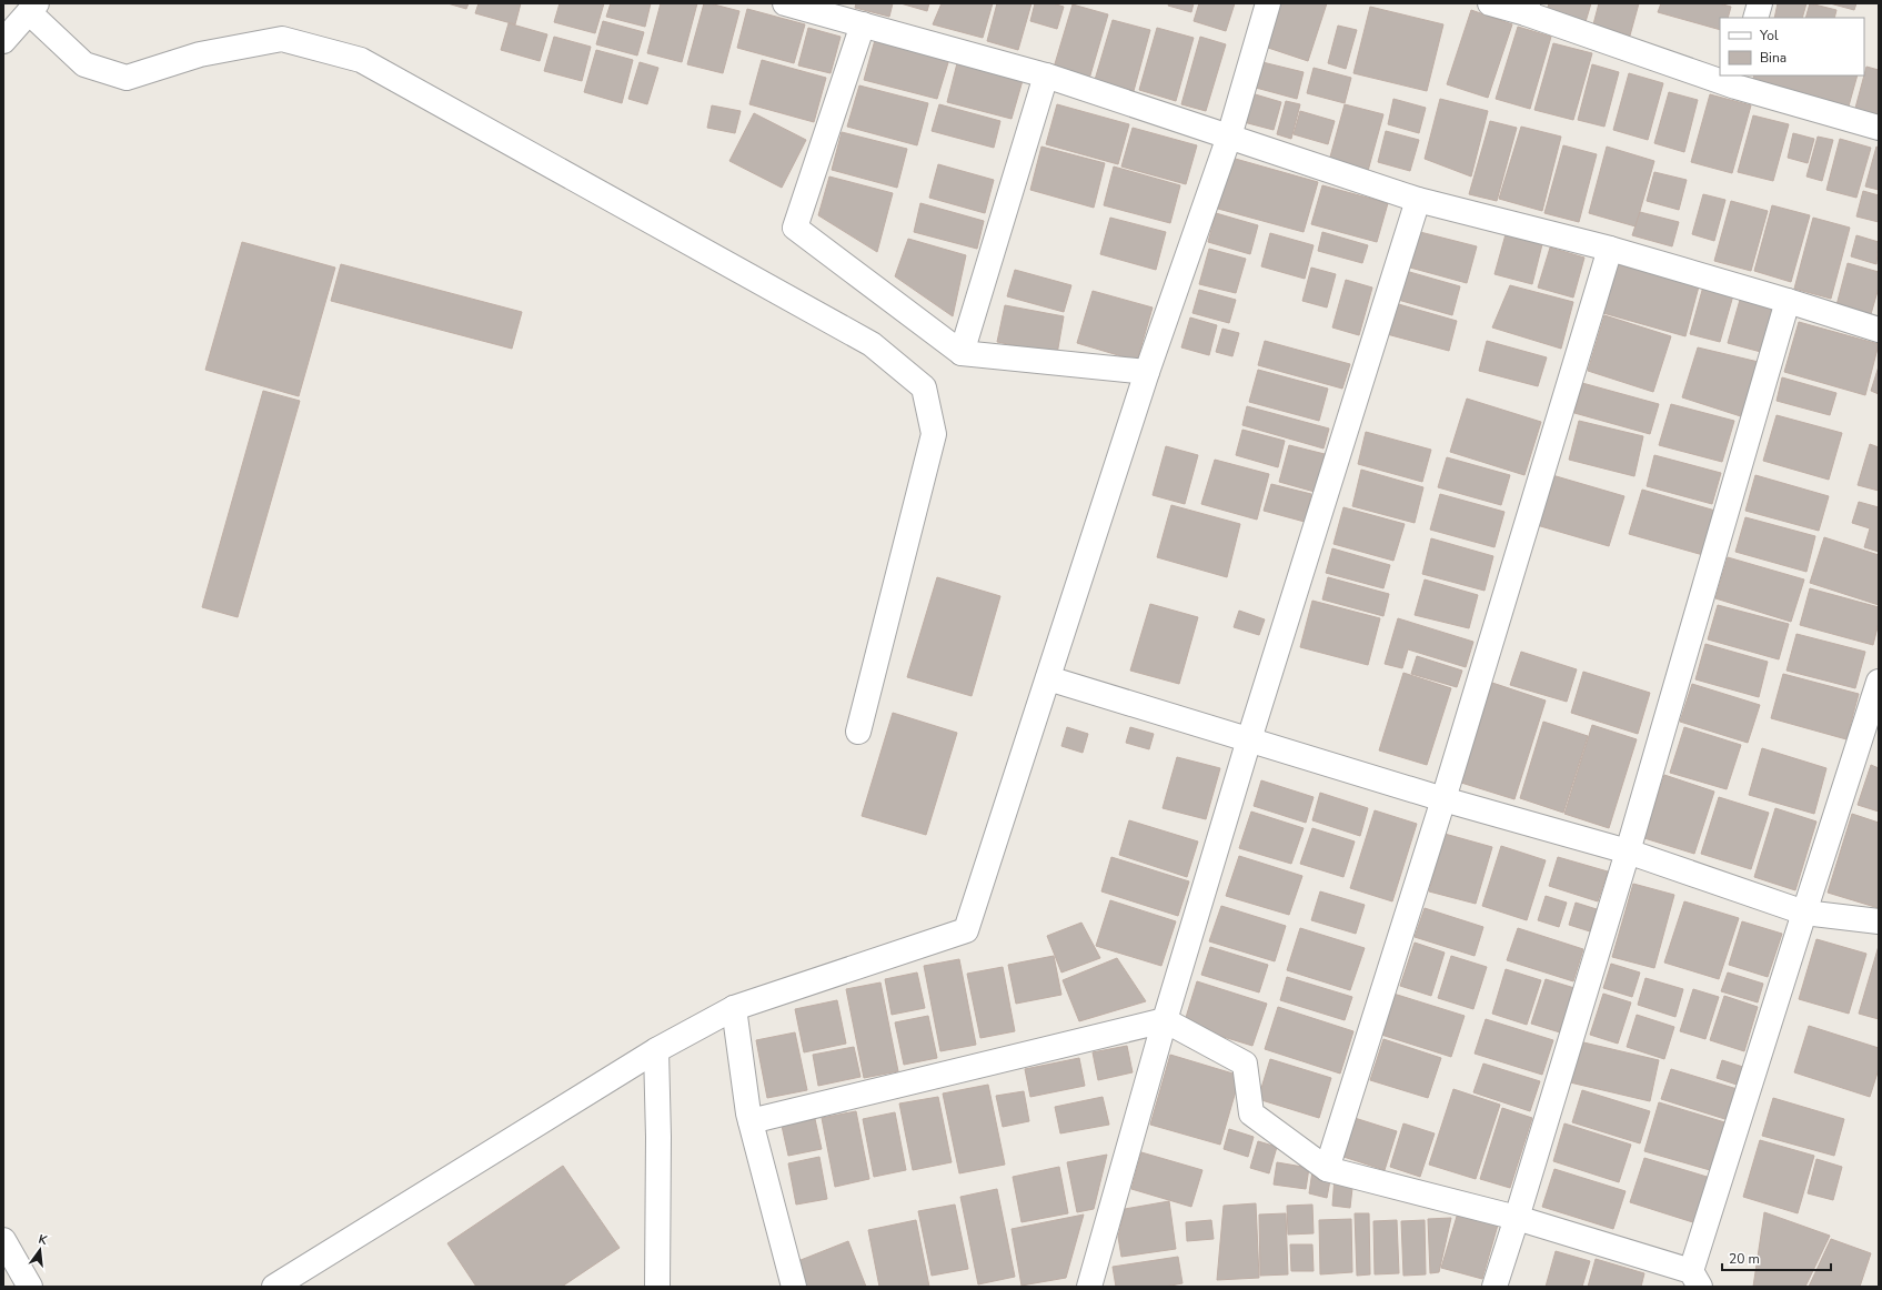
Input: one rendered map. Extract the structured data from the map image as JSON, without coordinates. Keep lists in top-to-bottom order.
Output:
{
  "legend": ["Yol", "Bina"],
  "scale_bar": "20 m",
  "north": "top"
}
